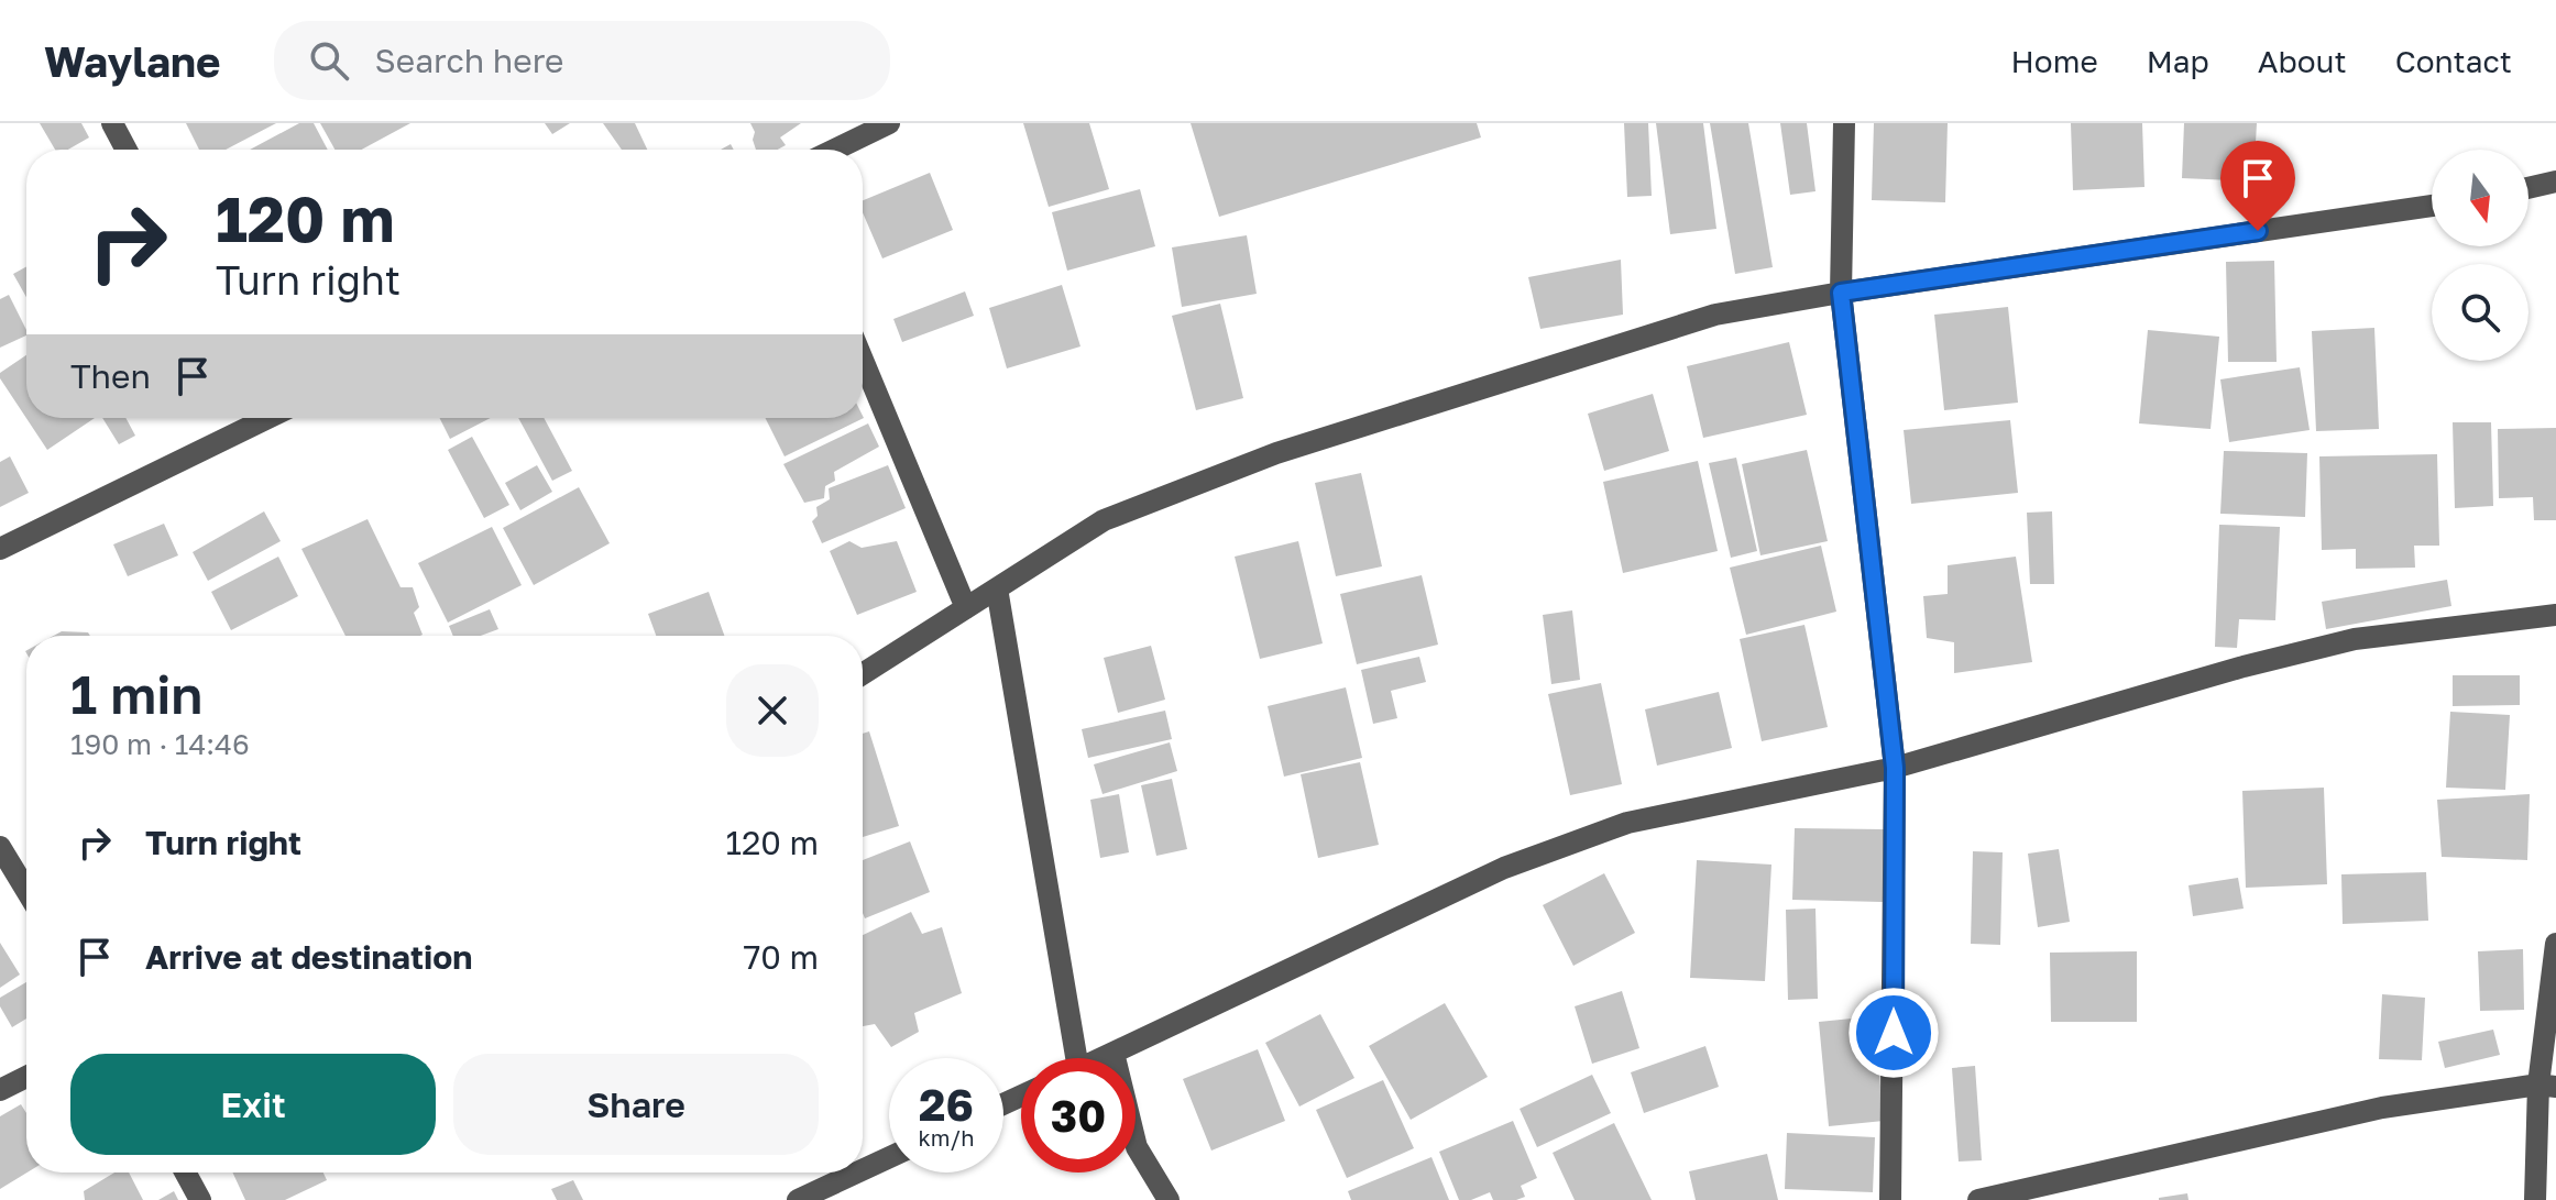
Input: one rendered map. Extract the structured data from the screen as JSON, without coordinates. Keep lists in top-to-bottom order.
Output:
{
  "north": "bottom",
  "page": {
    "header": "Waylane",
    "search": "Search here",
    "nav": [
      "Home",
      "Map",
      "About",
      "Contact"
    ],
    "turn": ["120 m", "Turn right"],
    "then": "Then",
    "heading": ["1 min", "190 m · 14:46"],
    "list": [
      {
        "name": "Turn right",
        "value": "120 m"
      },
      {
        "name": "Arrive at destination",
        "value": "70 m"
      }
    ],
    "buttons": ["Exit", "Share"],
    "speed": "26 km/h",
    "limit": "30"
  }
}
